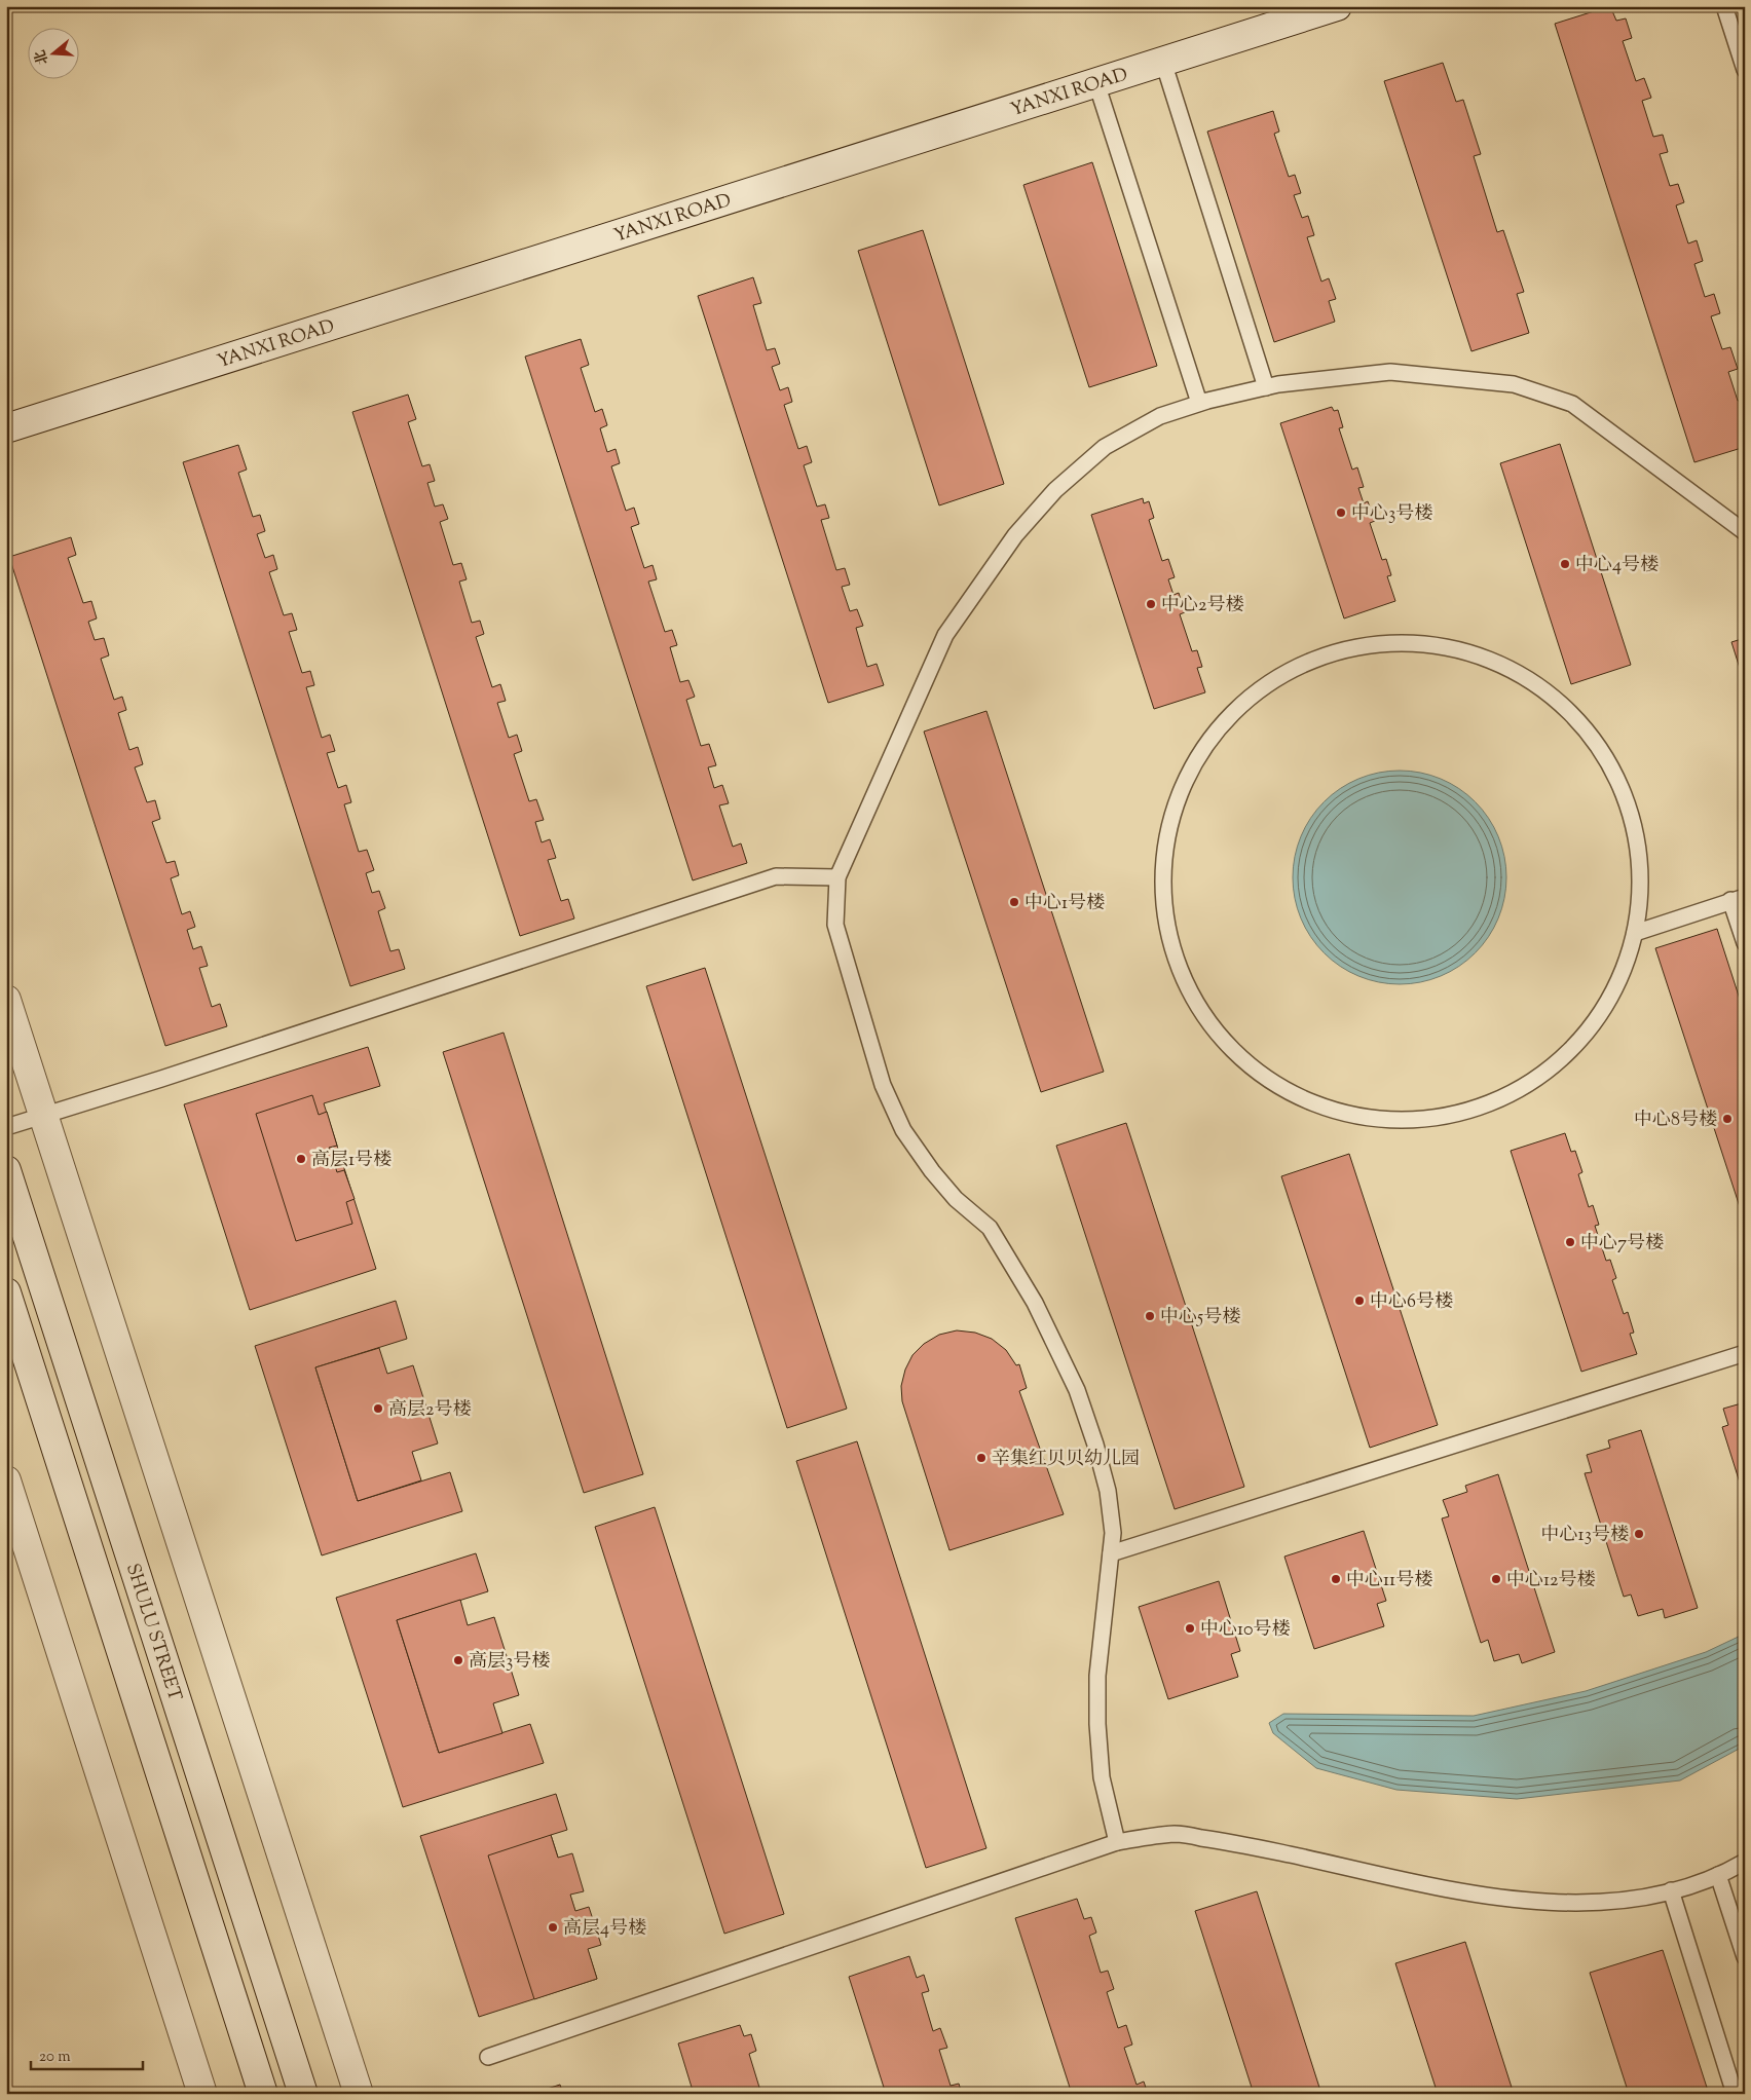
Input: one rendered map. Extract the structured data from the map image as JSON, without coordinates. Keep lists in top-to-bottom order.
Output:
{
  "streets": {
    "street": ["YANXI ROAD", "SHULU STREET"]
  },
  "places": [
    "中心3号楼",
    "中心4号楼",
    "中心2号楼",
    "中心1号楼",
    "中心8号楼",
    "高层1号楼",
    "中心7号楼",
    "中心6号楼",
    "中心5号楼",
    "高层2号楼",
    "辛集红贝贝幼儿园",
    "中心13号楼",
    "中心11号楼",
    "中心12号楼",
    "中心10号楼",
    "高层3号楼",
    "高层4号楼"
  ],
  "scale_bar": "20 m",
  "north": "left"
}
